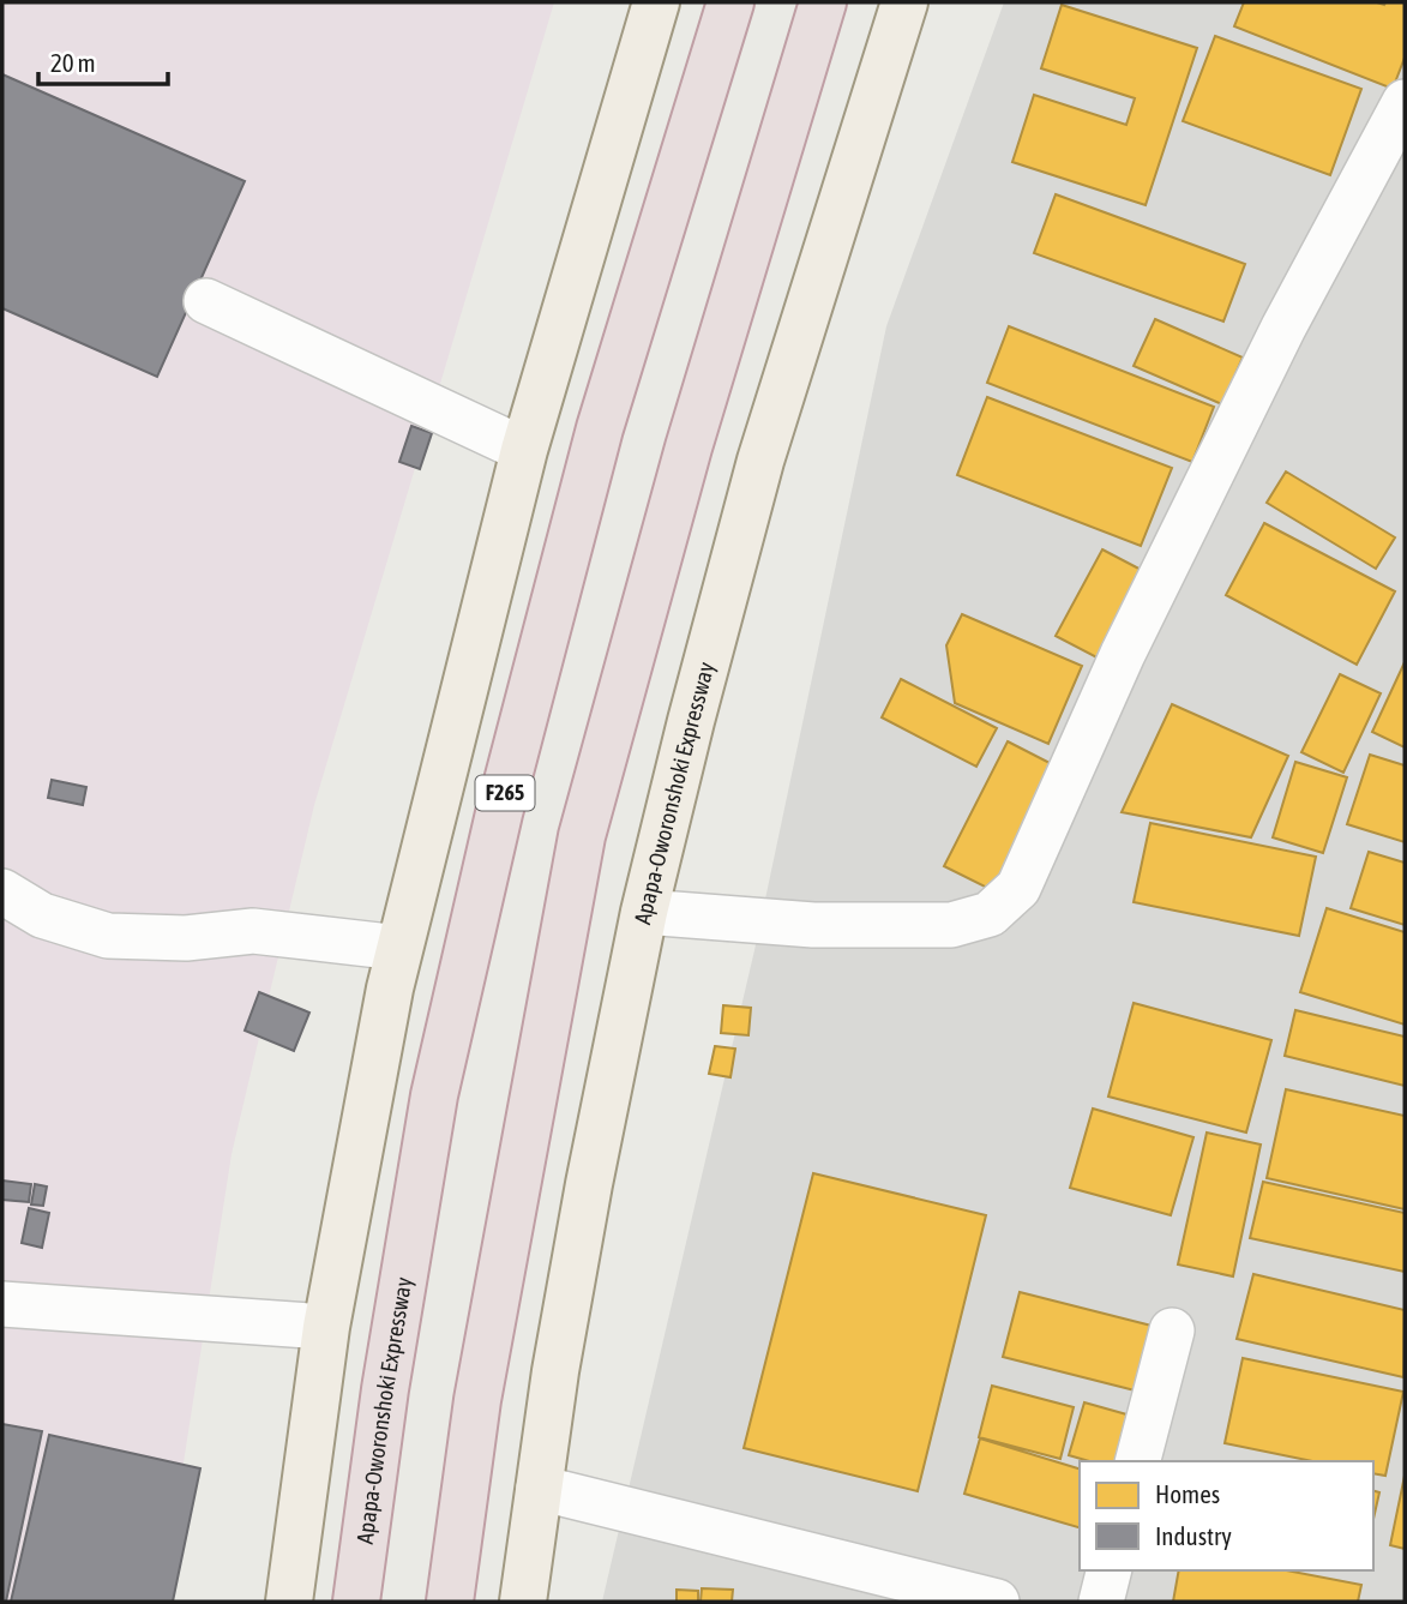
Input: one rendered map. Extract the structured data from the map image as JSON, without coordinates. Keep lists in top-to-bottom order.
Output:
{
  "streets": {
    "highway": ["F265", "Apapa-Oworonshoki Expressway"]
  },
  "legend": ["Homes", "Industry"],
  "scale_bar": "20 m"
}
